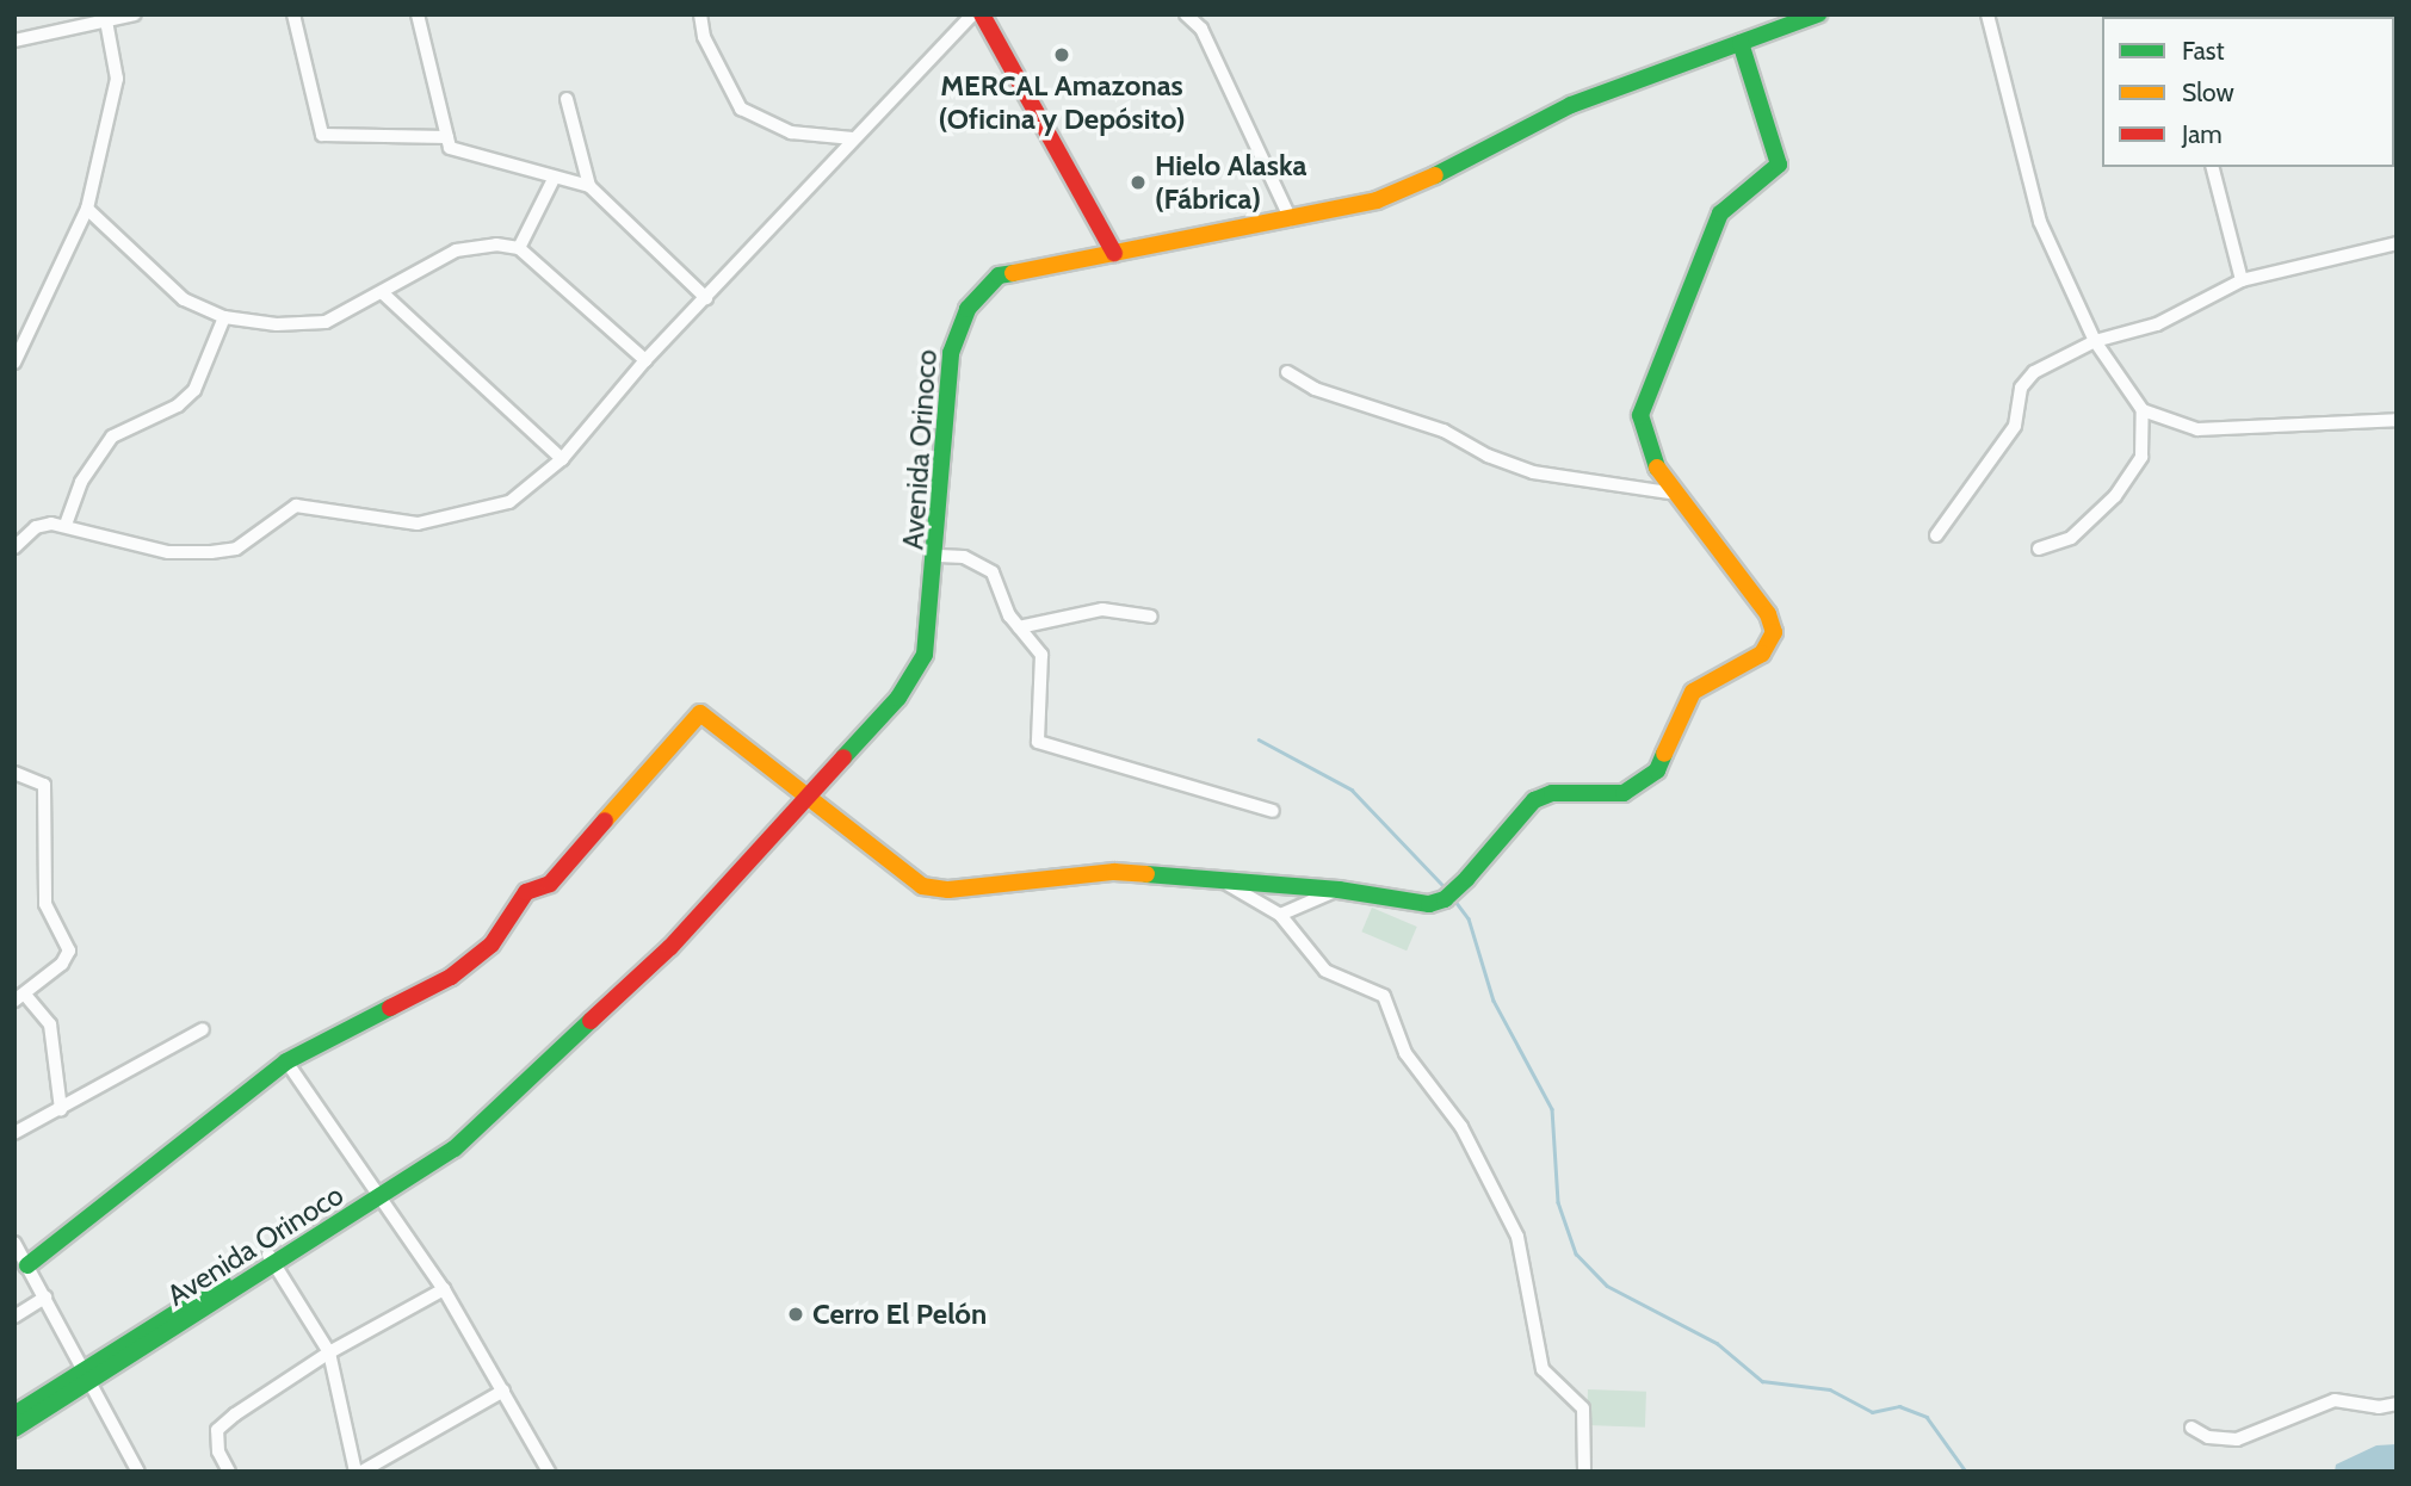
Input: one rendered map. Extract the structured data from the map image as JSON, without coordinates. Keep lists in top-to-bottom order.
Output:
{
  "streets": {
    "street": ["Avenida Orinoco"]
  },
  "places": ["MERCAL Amazonas (Oficina y Depósito)", "Hielo Alaska (Fábrica)", "Cerro El Pelón"],
  "legend": ["Fast", "Slow", "Jam"]
}
